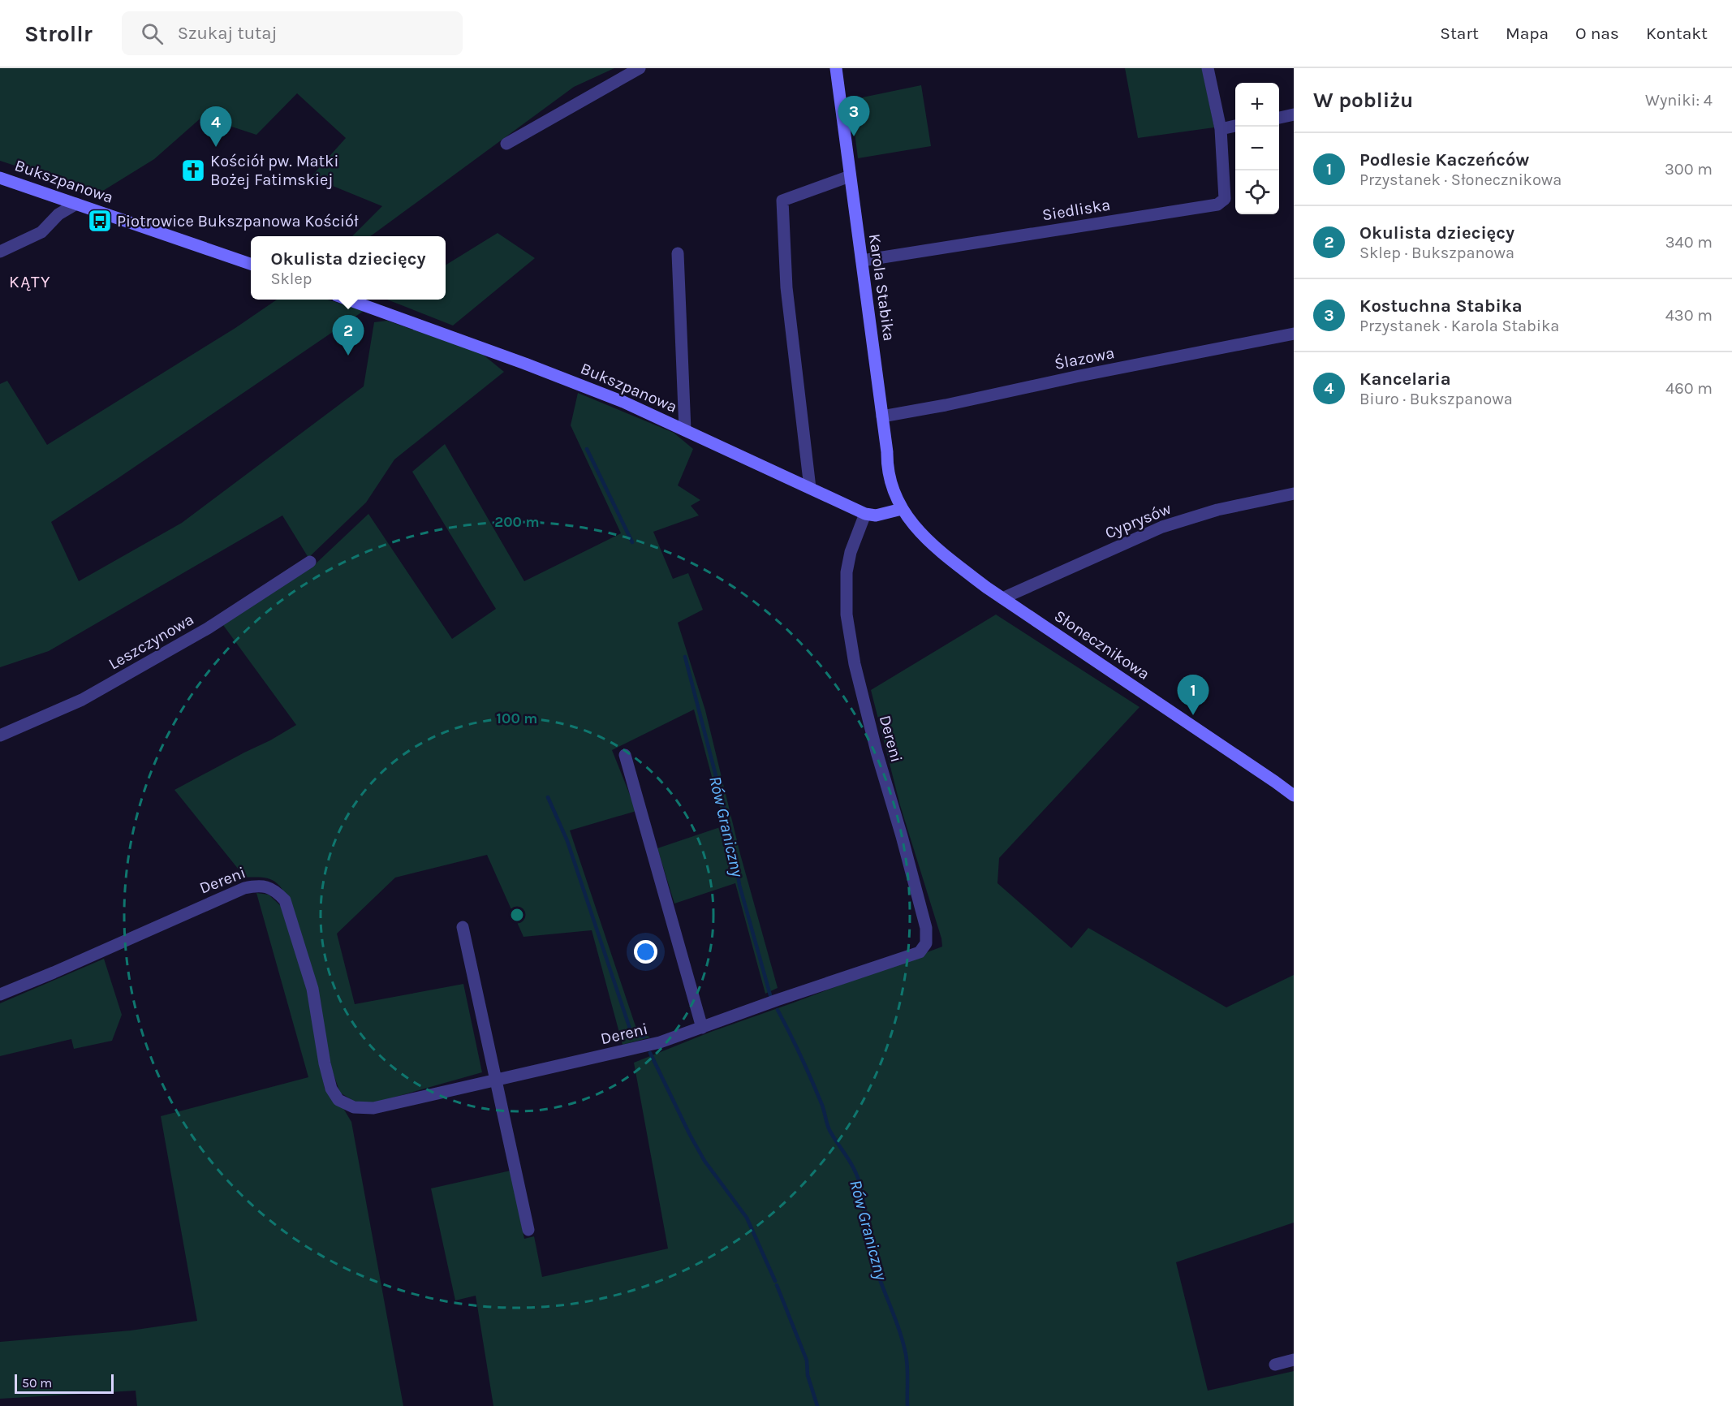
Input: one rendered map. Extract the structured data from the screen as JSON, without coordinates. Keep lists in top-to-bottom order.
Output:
{
  "streets": {
    "street": [
      "Bukszpanowa",
      "Siedliska",
      "Karola Stabika",
      "Ślazowa",
      "Cyprysów",
      "Leszczynowa",
      "Słonecznikowa",
      "Dereni"
    ]
  },
  "crossings": [
    ["Bukszpanowa", "Karola Stabika"],
    ["Bukszpanowa", "Słonecznikowa"],
    ["Bukszpanowa", "Dereni"],
    ["Siedliska", "Karola Stabika"],
    ["Karola Stabika", "Ślazowa"],
    ["Karola Stabika", "Słonecznikowa"],
    ["Cyprysów", "Słonecznikowa"]
  ],
  "districts": ["KĄTY"],
  "water": ["Rów Graniczny"],
  "places": {
    "church": ["Kościół pw. Matki Bożej Fatimskiej"],
    "bus stop": ["Piotrowice Bukszpanowa Kościół"]
  },
  "scale_bar": "50 m",
  "page": {
    "header": "Strollr",
    "search": "Szukaj tutaj",
    "nav": [
      "Start",
      "Mapa",
      "O nas",
      "Kontakt"
    ],
    "heading": ["W pobliżu", "Wyniki: 4"],
    "map_buttons": ["+", "−"],
    "pins": [
      "3",
      "4",
      "2",
      "1"
    ],
    "list": [
      {
        "mark": "1",
        "name": "Podlesie Kaczeńców",
        "note": "Przystanek · Słonecznikowa",
        "value": "300 m"
      },
      {
        "mark": "2",
        "name": "Okulista dziecięcy",
        "note": "Sklep · Bukszpanowa",
        "value": "340 m"
      },
      {
        "mark": "3",
        "name": "Kostuchna Stabika",
        "note": "Przystanek · Karola Stabika",
        "value": "430 m"
      },
      {
        "mark": "4",
        "name": "Kancelaria",
        "note": "Biuro · Bukszpanowa",
        "value": "460 m"
      }
    ],
    "popup": ["Okulista dziecięcy", "Sklep"],
    "scale": "50 m"
  },
  "rings": ["200 m", "100 m"]
}
